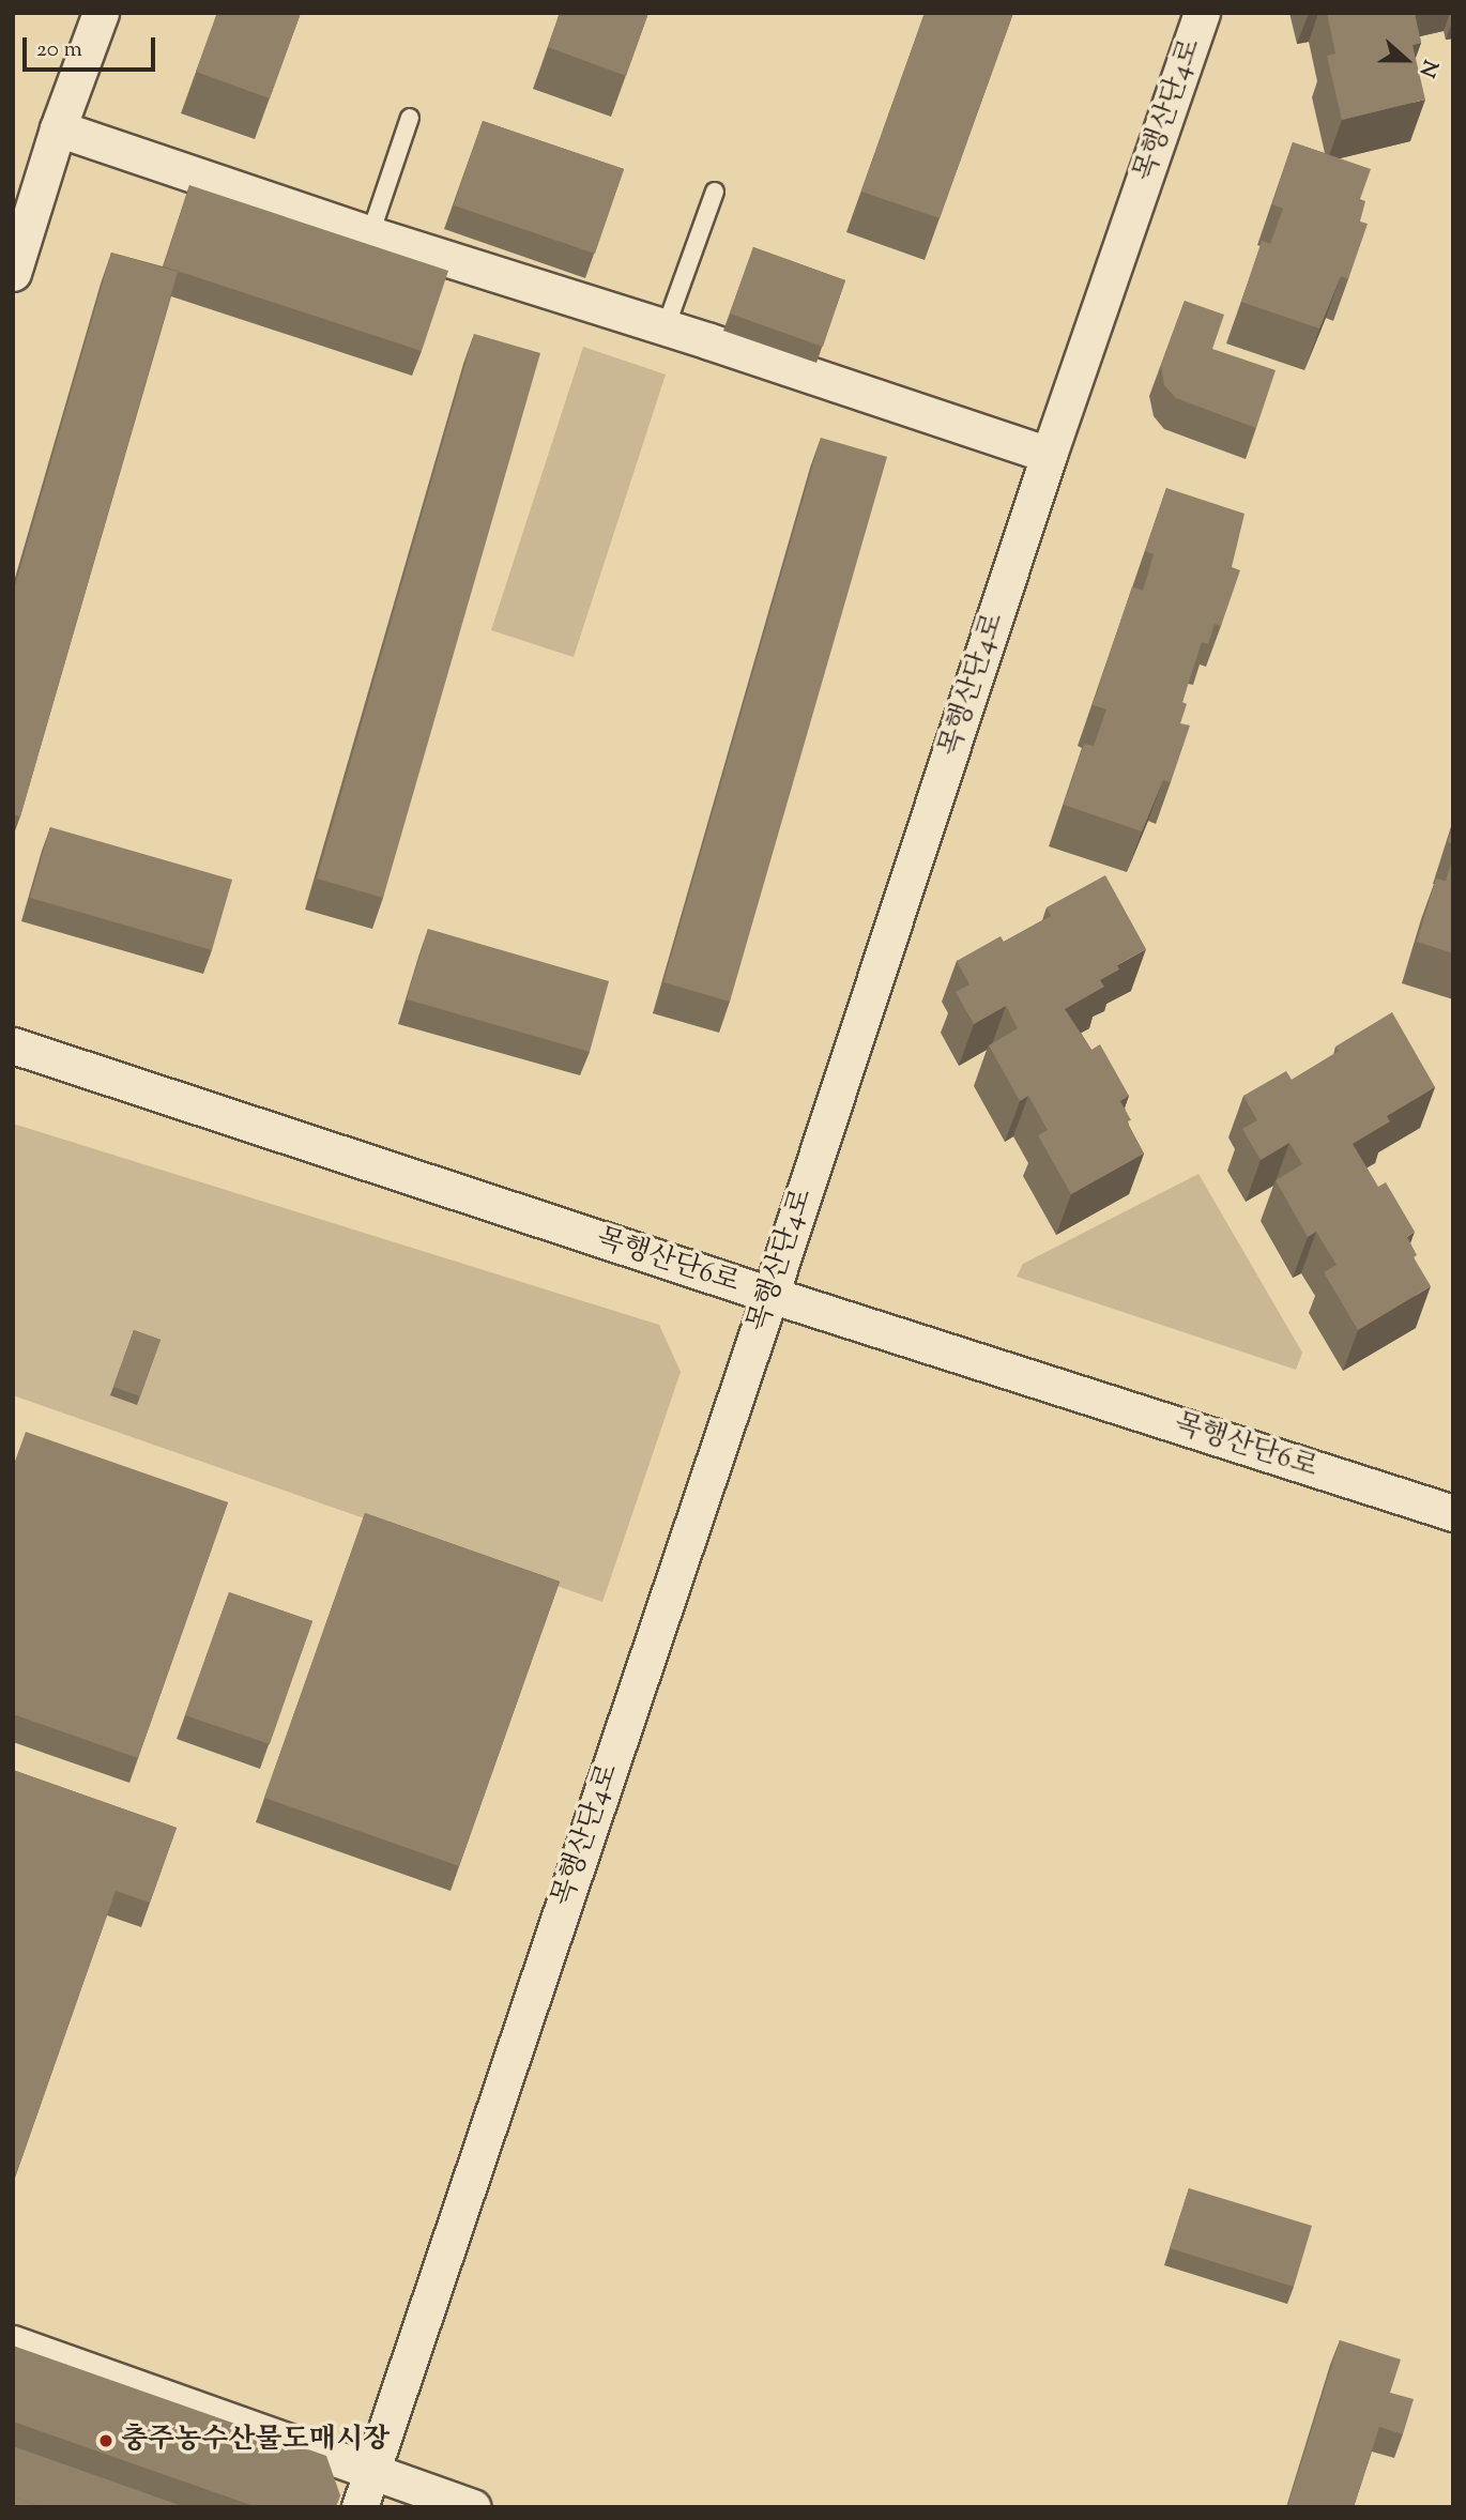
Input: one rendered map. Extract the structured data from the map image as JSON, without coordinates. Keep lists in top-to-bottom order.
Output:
{
  "streets": {
    "street": ["목행산단4로", "목행산단6로"]
  },
  "crossings": [
    ["목행산단4로", "목행산단6로"]
  ],
  "places": ["충주농수산물도매시장"],
  "scale_bar": "20 m",
  "north": "right"
}
